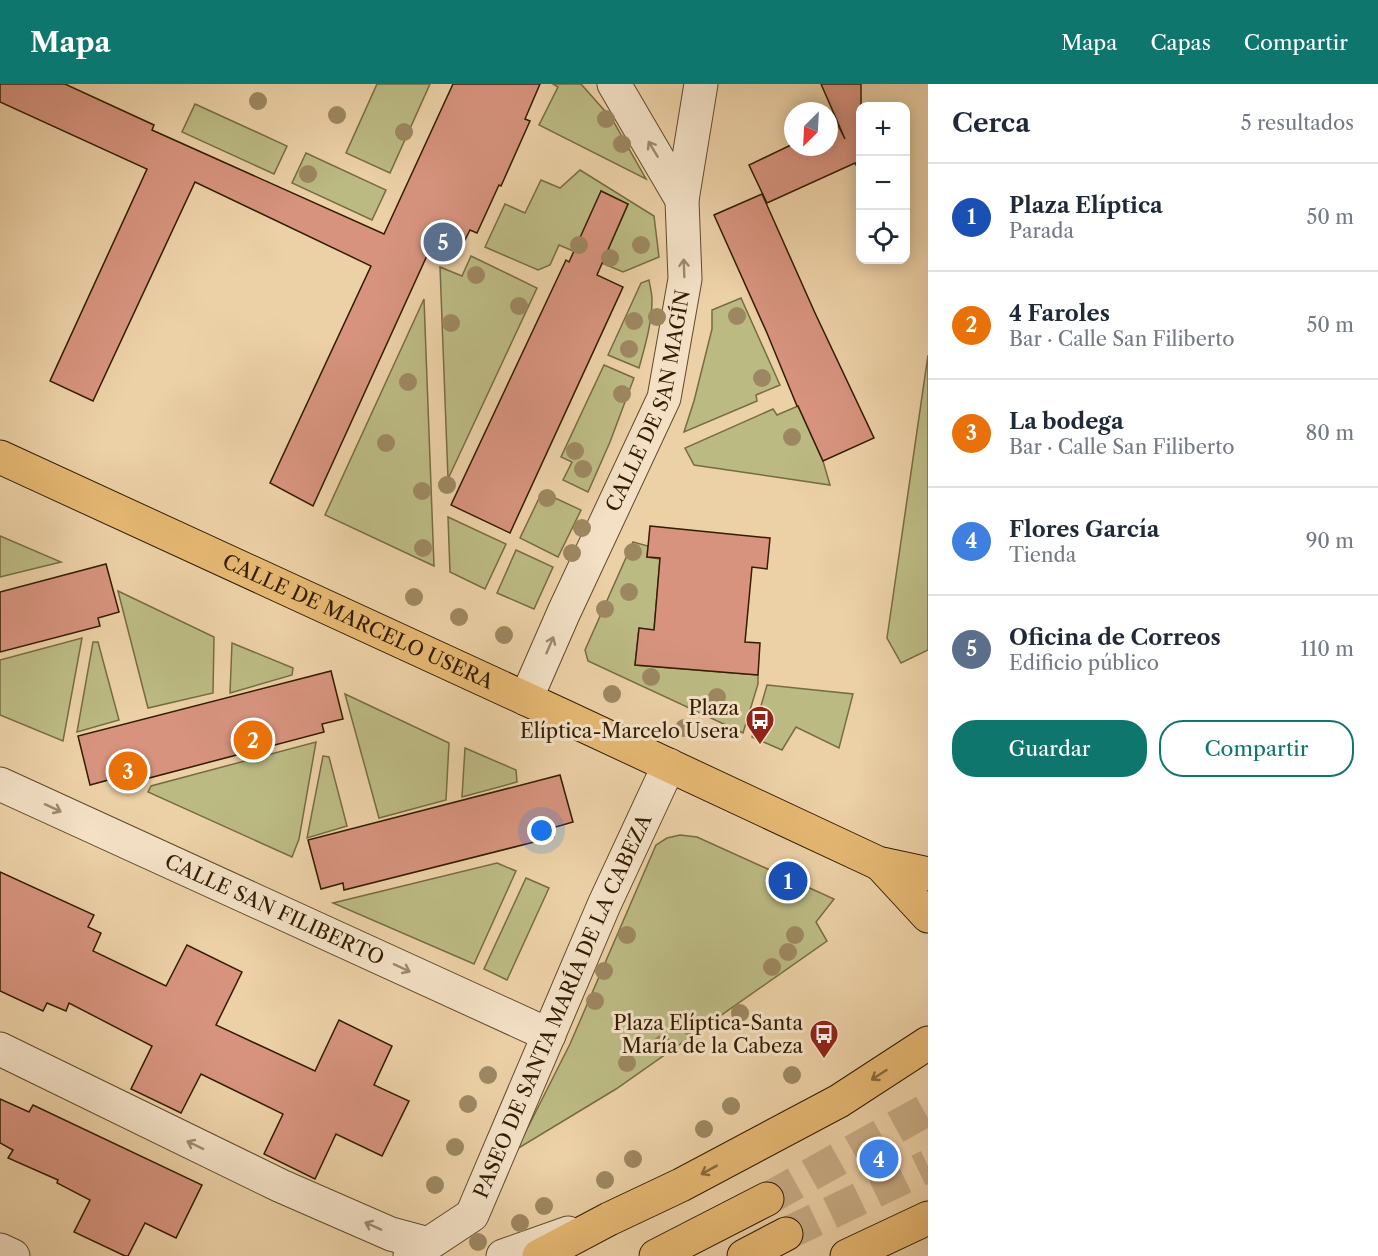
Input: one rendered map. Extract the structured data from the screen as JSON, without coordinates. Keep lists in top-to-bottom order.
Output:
{
  "streets": {
    "main road": ["CALLE DE MARCELO USERA"],
    "street": ["CALLE DE SAN MAGÍN", "CALLE SAN FILIBERTO", "PASEO DE SANTA MARÍA DE LA CABEZA"]
  },
  "crossings": [
    ["CALLE DE SAN MAGÍN", "CALLE DE MARCELO USERA"],
    ["CALLE DE MARCELO USERA", "PASEO DE SANTA MARÍA DE LA CABEZA"],
    ["CALLE SAN FILIBERTO", "PASEO DE SANTA MARÍA DE LA CABEZA"]
  ],
  "one_way": ["CALLE DE SAN MAGÍN"],
  "places": {
    "bus stop": ["Plaza Elíptica-Marcelo Usera", "Plaza Elíptica-Santa María de la Cabeza"]
  },
  "north": "bottom left",
  "page": {
    "header": "Mapa",
    "nav": ["Mapa", "Capas", "Compartir"],
    "heading": ["Cerca", "5 resultados"],
    "map_buttons": ["+", "−"],
    "list": [
      {
        "mark": "1",
        "name": "Plaza Elíptica",
        "note": "Parada",
        "value": "50 m"
      },
      {
        "mark": "2",
        "name": "4 Faroles",
        "note": "Bar · Calle San Filiberto",
        "value": "50 m"
      },
      {
        "mark": "3",
        "name": "La bodega",
        "note": "Bar · Calle San Filiberto",
        "value": "80 m"
      },
      {
        "mark": "4",
        "name": "Flores García",
        "note": "Tienda",
        "value": "90 m"
      },
      {
        "mark": "5",
        "name": "Oficina de Correos",
        "note": "Edificio público",
        "value": "110 m"
      }
    ],
    "pins": [
      "5",
      "2",
      "3",
      "1",
      "4"
    ],
    "buttons": ["Guardar", "Compartir"]
  }
}
